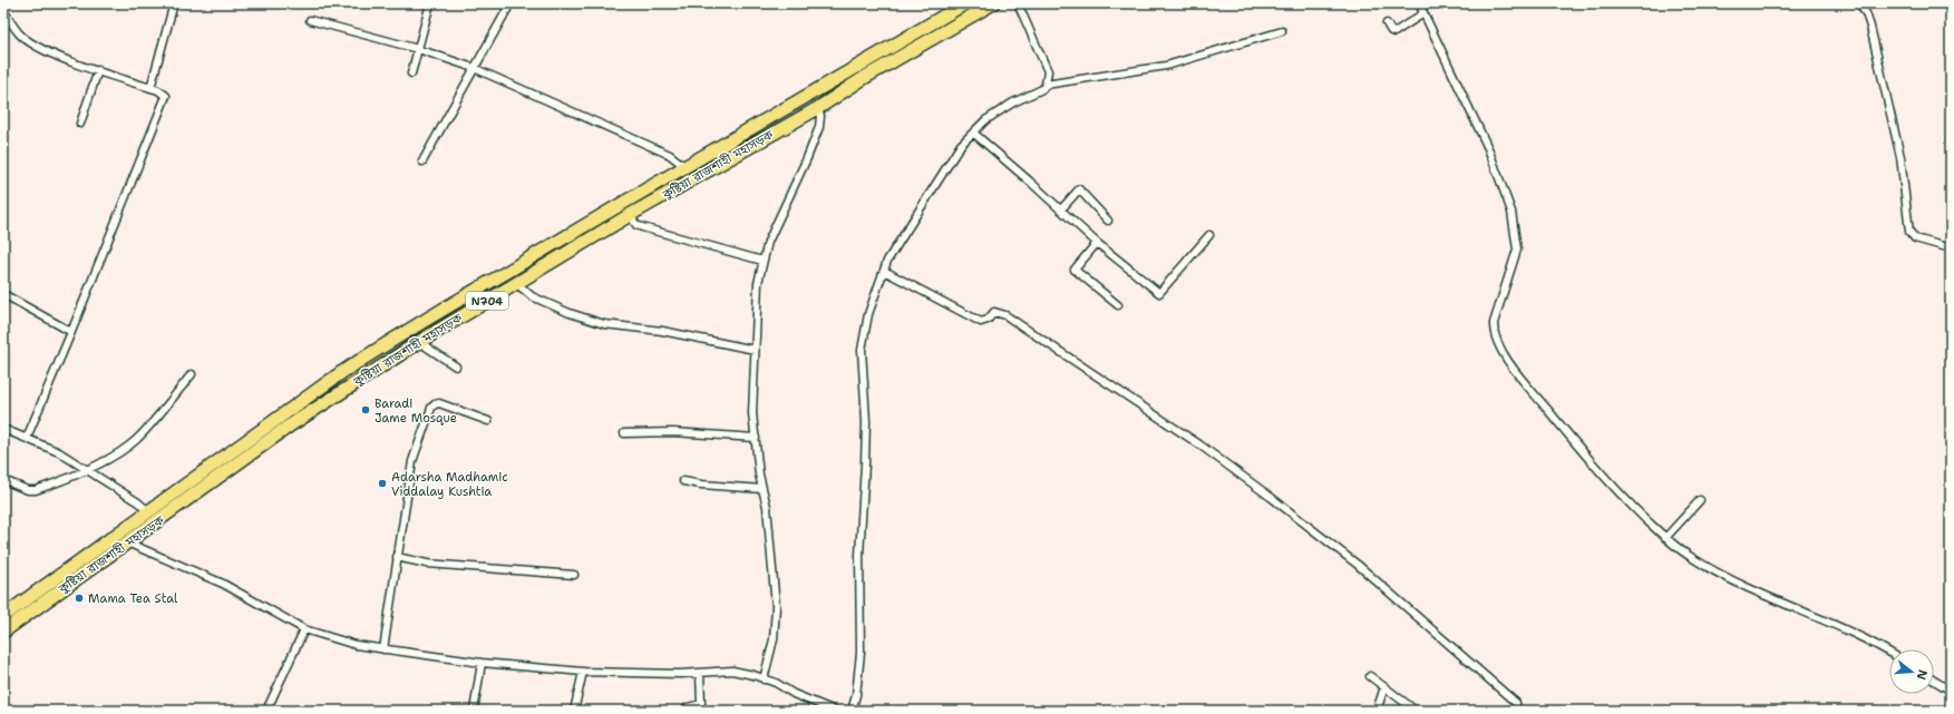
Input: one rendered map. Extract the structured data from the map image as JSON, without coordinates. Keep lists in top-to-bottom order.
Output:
{
  "streets": {
    "highway": ["কুষ্টিয়া রাজশাহী মহাসড়ক", "N704"]
  },
  "places": ["Baradi Jame Mosque", "Adarsha Madhamic Viddalay Kushtia", "Mama Tea Stal"],
  "north": "right"
}
